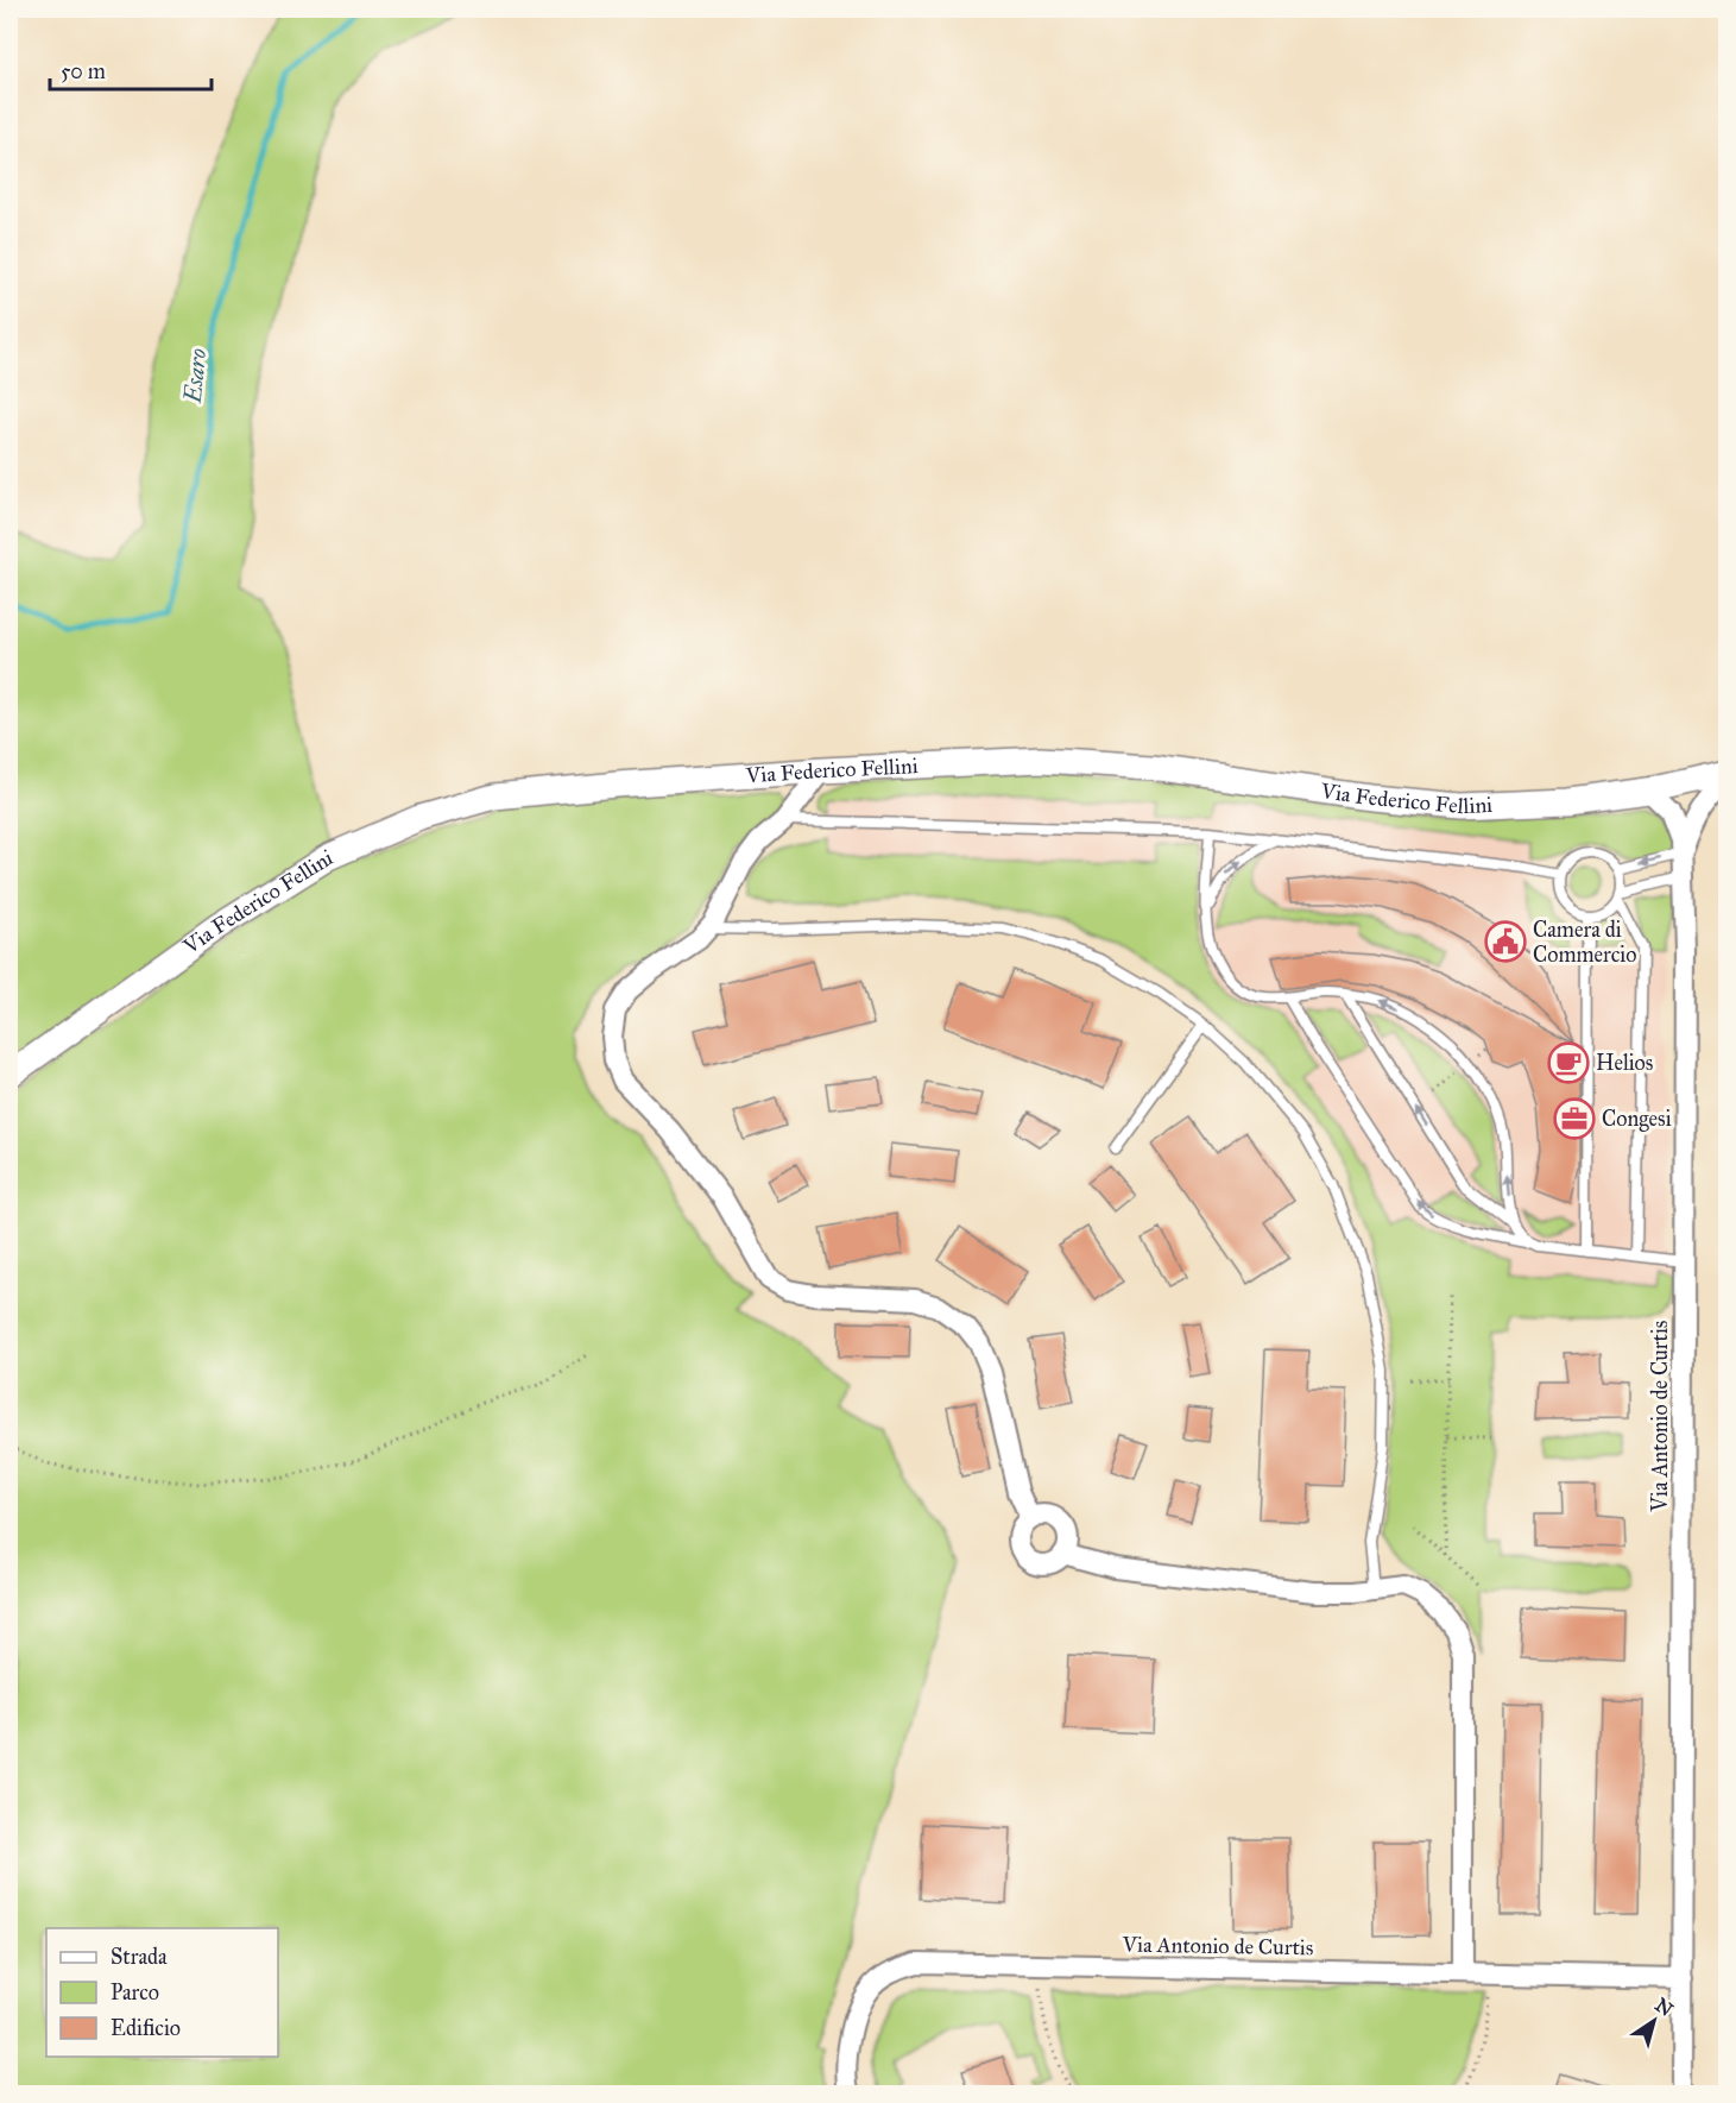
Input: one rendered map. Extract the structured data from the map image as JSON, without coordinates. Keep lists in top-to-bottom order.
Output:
{
  "streets": {
    "street": ["Via Federico Fellini", "Via Antonio de Curtis"]
  },
  "water": ["Esaro"],
  "places": {
    "public building": ["Camera di Commercio"],
    "cafe": ["Helios"],
    "office": ["Congesi"]
  },
  "legend": ["Strada", "Parco", "Edificio"],
  "scale_bar": "50 m",
  "north": "top right"
}
